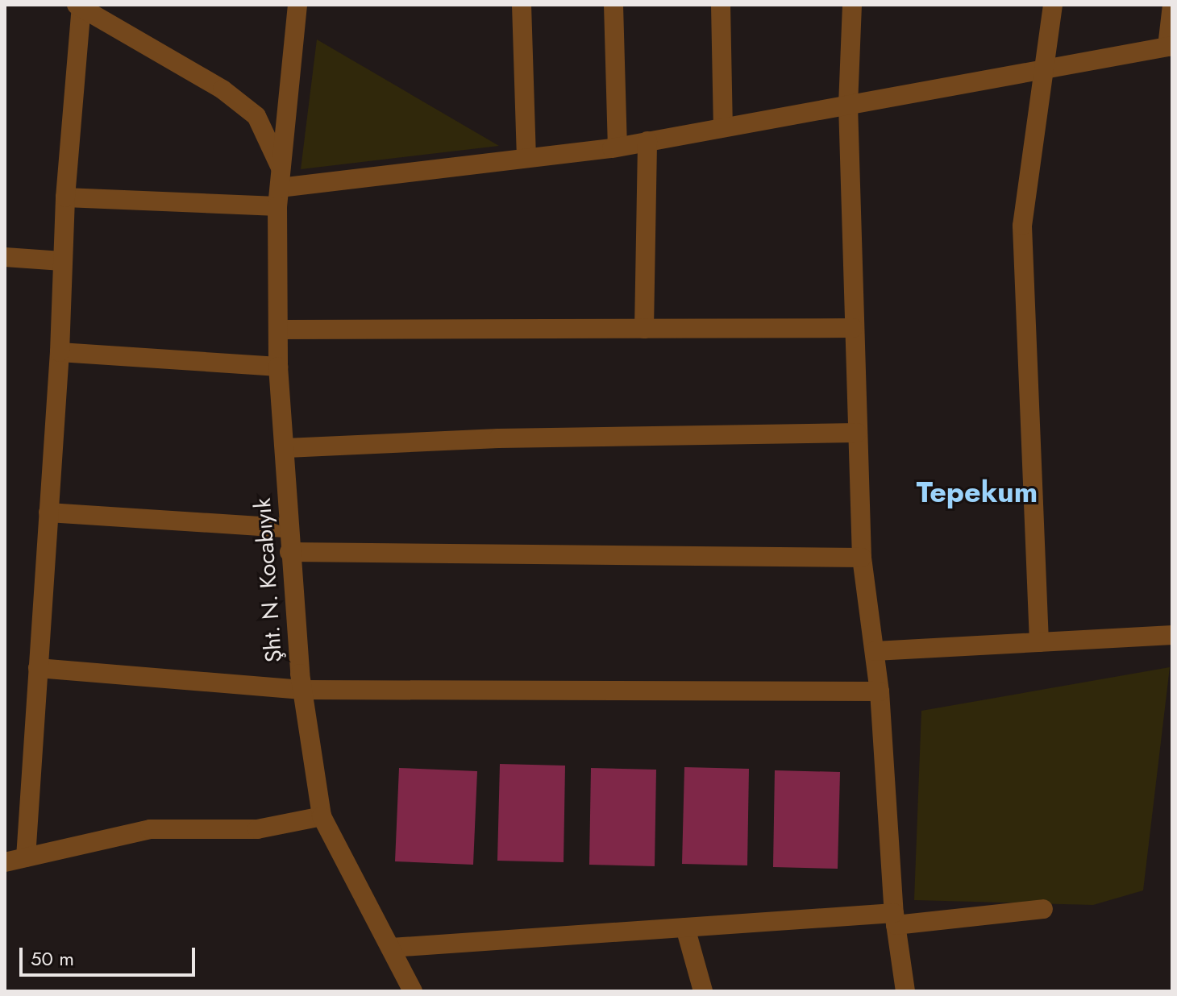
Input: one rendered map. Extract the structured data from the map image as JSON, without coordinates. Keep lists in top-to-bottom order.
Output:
{
  "streets": {
    "street": ["Şht. N. Kocabıyık"]
  },
  "districts": ["Tepekum"],
  "scale_bar": "50 m"
}
